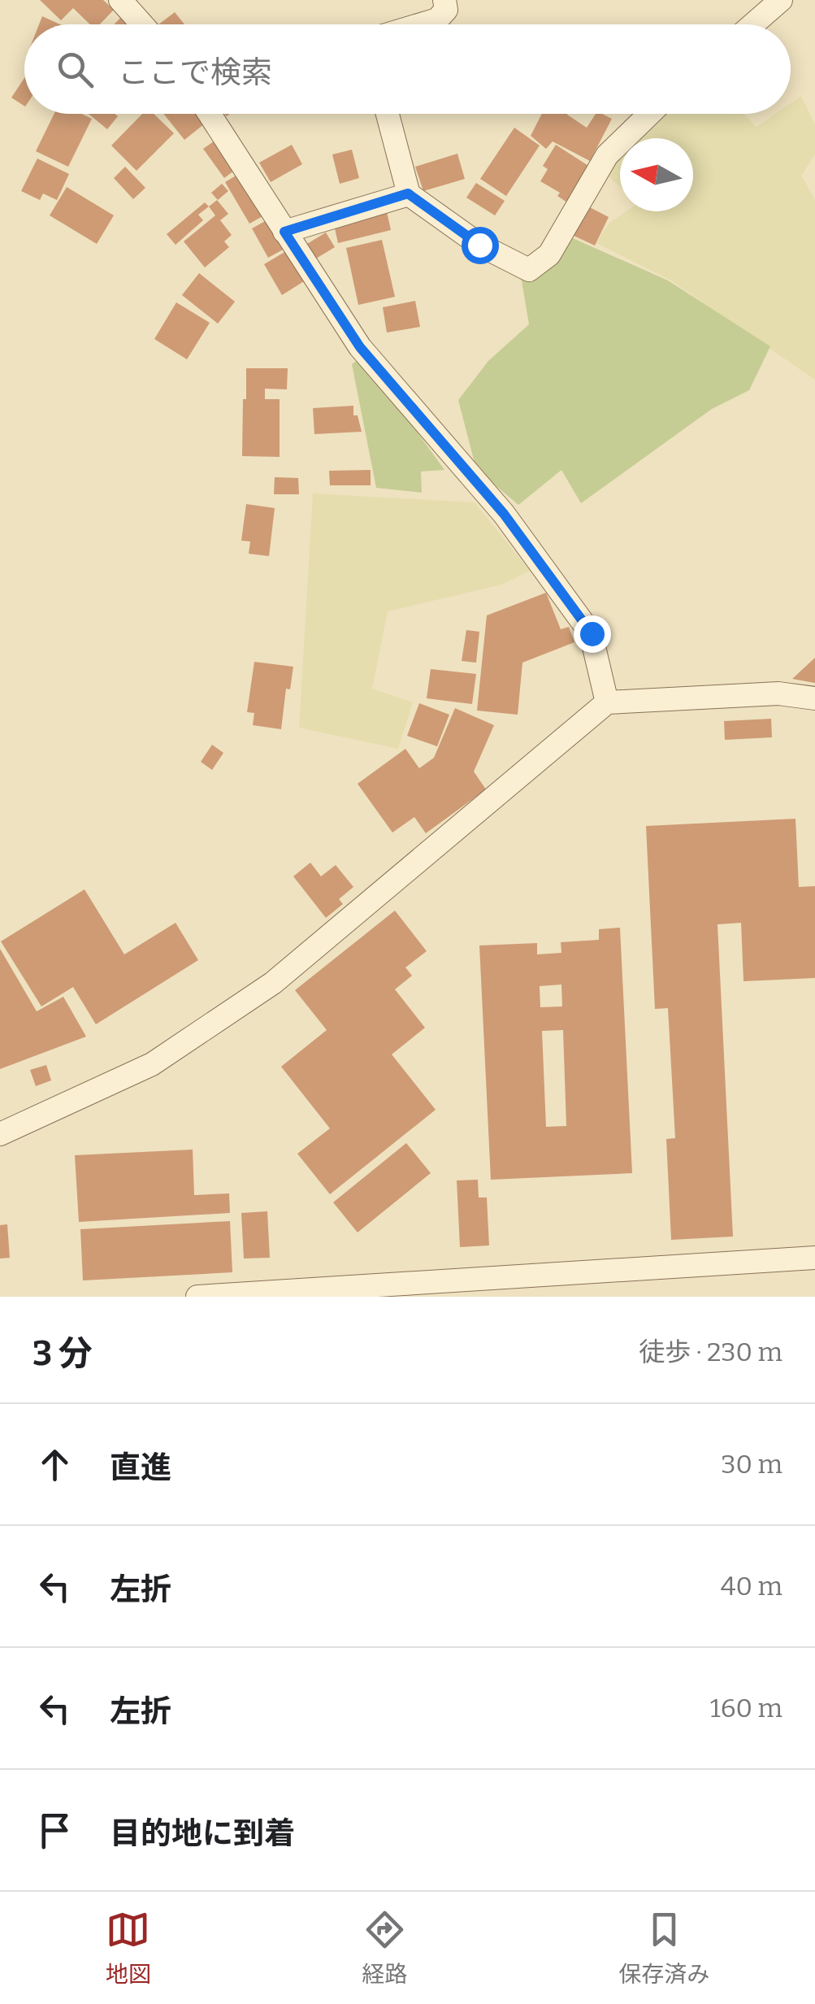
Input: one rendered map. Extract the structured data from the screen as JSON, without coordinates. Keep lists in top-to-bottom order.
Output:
{
  "north": "left",
  "page": {
    "search": "ここで検索",
    "heading": ["3 分", "徒歩 · 230 m"],
    "list": [
      ["直進", "30 m"],
      ["左折", "40 m"],
      ["左折", "160 m"],
      "目的地に到着"
    ],
    "nav": ["地図", "経路", "保存済み"]
  }
}
